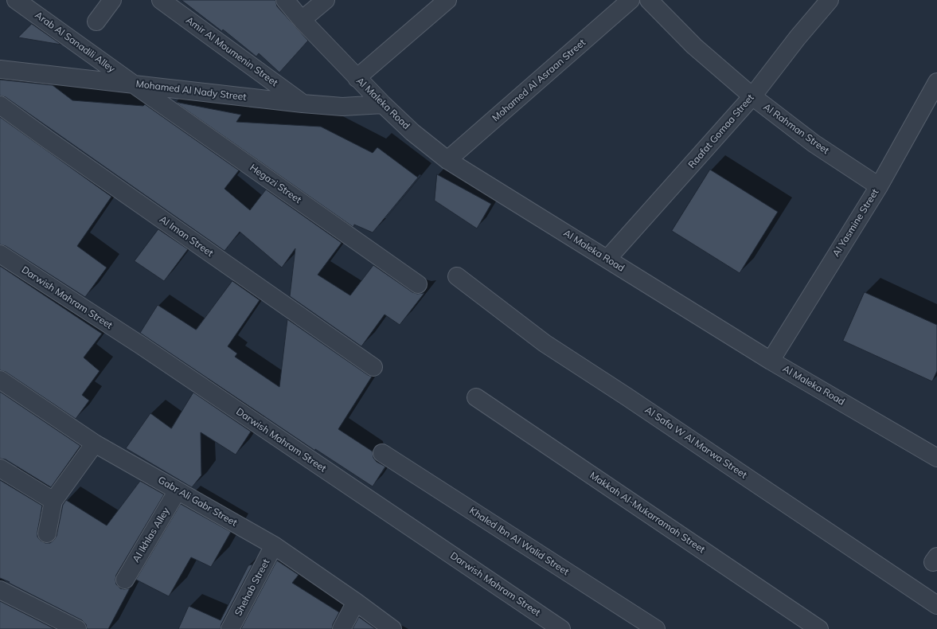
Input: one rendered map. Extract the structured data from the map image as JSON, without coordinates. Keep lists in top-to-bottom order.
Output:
{
  "streets": {
    "street": [
      "Arab Al Sanadili Alley",
      "Amir Al Moumenin Street",
      "Mohamed Al Asraan Street",
      "Mohamed Al Nady Street",
      "Al Maleka Road",
      "Al Rahman Street",
      "Raafat Gomaa Street",
      "Hegazi Street",
      "Al Yasmine Street",
      "Al Iman Street",
      "Darwish Mahram Street",
      "Al Safa W Al Marwa Street",
      "Gabr Ali Gabr Street",
      "Makkah Al-Mukarramah Street",
      "Al Ikhlas Alley",
      "Khaled Ibn Al Walid Street",
      "Shehab Street"
    ]
  },
  "crossings": [
    ["Arab Al Sanadili Alley", "Mohamed Al Nady Street"],
    ["Arab Al Sanadili Alley", "Hegazi Street"],
    ["Amir Al Moumenin Street", "Mohamed Al Nady Street"],
    ["Mohamed Al Asraan Street", "Al Maleka Road"],
    ["Mohamed Al Nady Street", "Al Maleka Road"],
    ["Mohamed Al Nady Street", "Hegazi Street"],
    ["Al Maleka Road", "Raafat Gomaa Street"],
    ["Al Maleka Road", "Al Yasmine Street"],
    ["Al Rahman Street", "Raafat Gomaa Street"],
    ["Al Rahman Street", "Al Yasmine Street"],
    ["Gabr Ali Gabr Street", "Al Ikhlas Alley"],
    ["Gabr Ali Gabr Street", "Shehab Street"]
  ]
}
